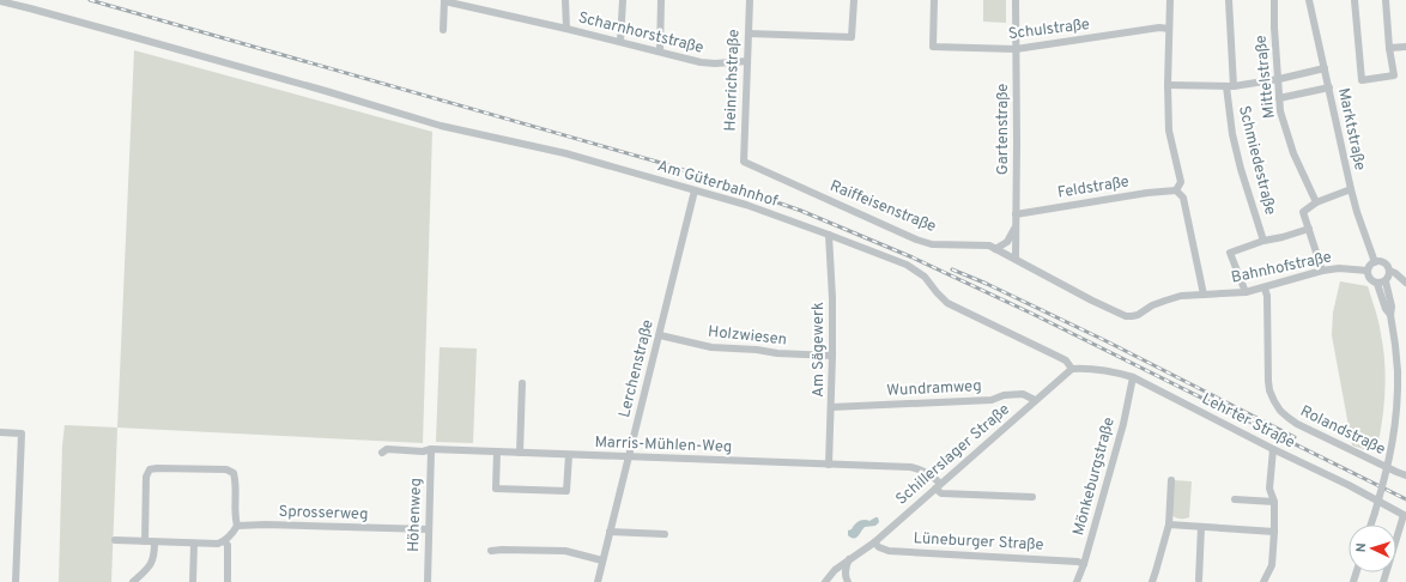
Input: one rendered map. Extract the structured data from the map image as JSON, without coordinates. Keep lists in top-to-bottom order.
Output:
{
  "streets": {
    "street": [
      "Schulstraße",
      "Scharnhorststraße",
      "Mittelstraße",
      "Heinrichstraße",
      "Gartenstraße",
      "Marktstraße",
      "Schmiedestraße",
      "Am Güterbahnhof",
      "Feldstraße",
      "Raiffeisenstraße",
      "Bahnhofstraße",
      "Holzwiesen",
      "Am Sägewerk",
      "Lerchenstraße",
      "Wundramweg",
      "Lehrter Straße",
      "Rolandstraße",
      "Marris-Mühlen-Weg",
      "Schillerslager Straße",
      "Mönkeburgstraße",
      "Sprosserweg",
      "Höhenweg",
      "Lüneburger Straße"
    ]
  },
  "crossings": [
    ["Schulstraße", "Gartenstraße"],
    ["Scharnhorststraße", "Heinrichstraße"],
    ["Heinrichstraße", "Raiffeisenstraße"],
    ["Gartenstraße", "Feldstraße"],
    ["Gartenstraße", "Raiffeisenstraße"],
    ["Marktstraße", "Bahnhofstraße"],
    ["Am Güterbahnhof", "Am Sägewerk"],
    ["Am Güterbahnhof", "Lerchenstraße"],
    ["Am Güterbahnhof", "Lehrter Straße"],
    ["Am Güterbahnhof", "Schillerslager Straße"],
    ["Raiffeisenstraße", "Bahnhofstraße"],
    ["Bahnhofstraße", "Rolandstraße"],
    ["Holzwiesen", "Am Sägewerk"],
    ["Holzwiesen", "Lerchenstraße"],
    ["Am Sägewerk", "Wundramweg"],
    ["Am Sägewerk", "Marris-Mühlen-Weg"],
    ["Lerchenstraße", "Marris-Mühlen-Weg"],
    ["Wundramweg", "Schillerslager Straße"],
    ["Lehrter Straße", "Schillerslager Straße"],
    ["Lehrter Straße", "Mönkeburgstraße"],
    ["Marris-Mühlen-Weg", "Schillerslager Straße"],
    ["Marris-Mühlen-Weg", "Höhenweg"],
    ["Schillerslager Straße", "Lüneburger Straße"],
    ["Mönkeburgstraße", "Lüneburger Straße"],
    ["Sprosserweg", "Höhenweg"]
  ],
  "north": "left"
}
